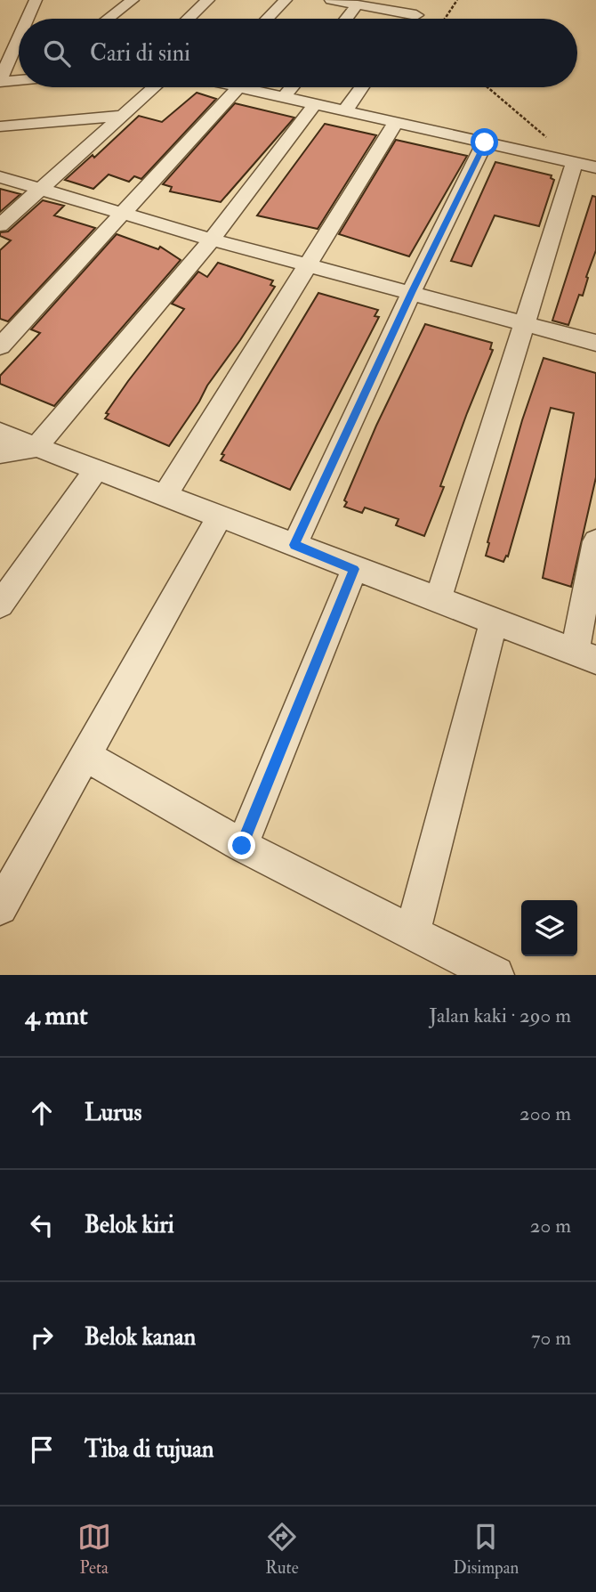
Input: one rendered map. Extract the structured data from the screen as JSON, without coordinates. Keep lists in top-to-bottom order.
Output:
{
  "page": {
    "search": "Cari di sini",
    "heading": ["4 mnt", "Jalan kaki · 290 m"],
    "list": [
      ["Lurus", "200 m"],
      ["Belok kiri", "20 m"],
      ["Belok kanan", "70 m"],
      "Tiba di tujuan"
    ],
    "nav": ["Peta", "Rute", "Disimpan"]
  }
}
